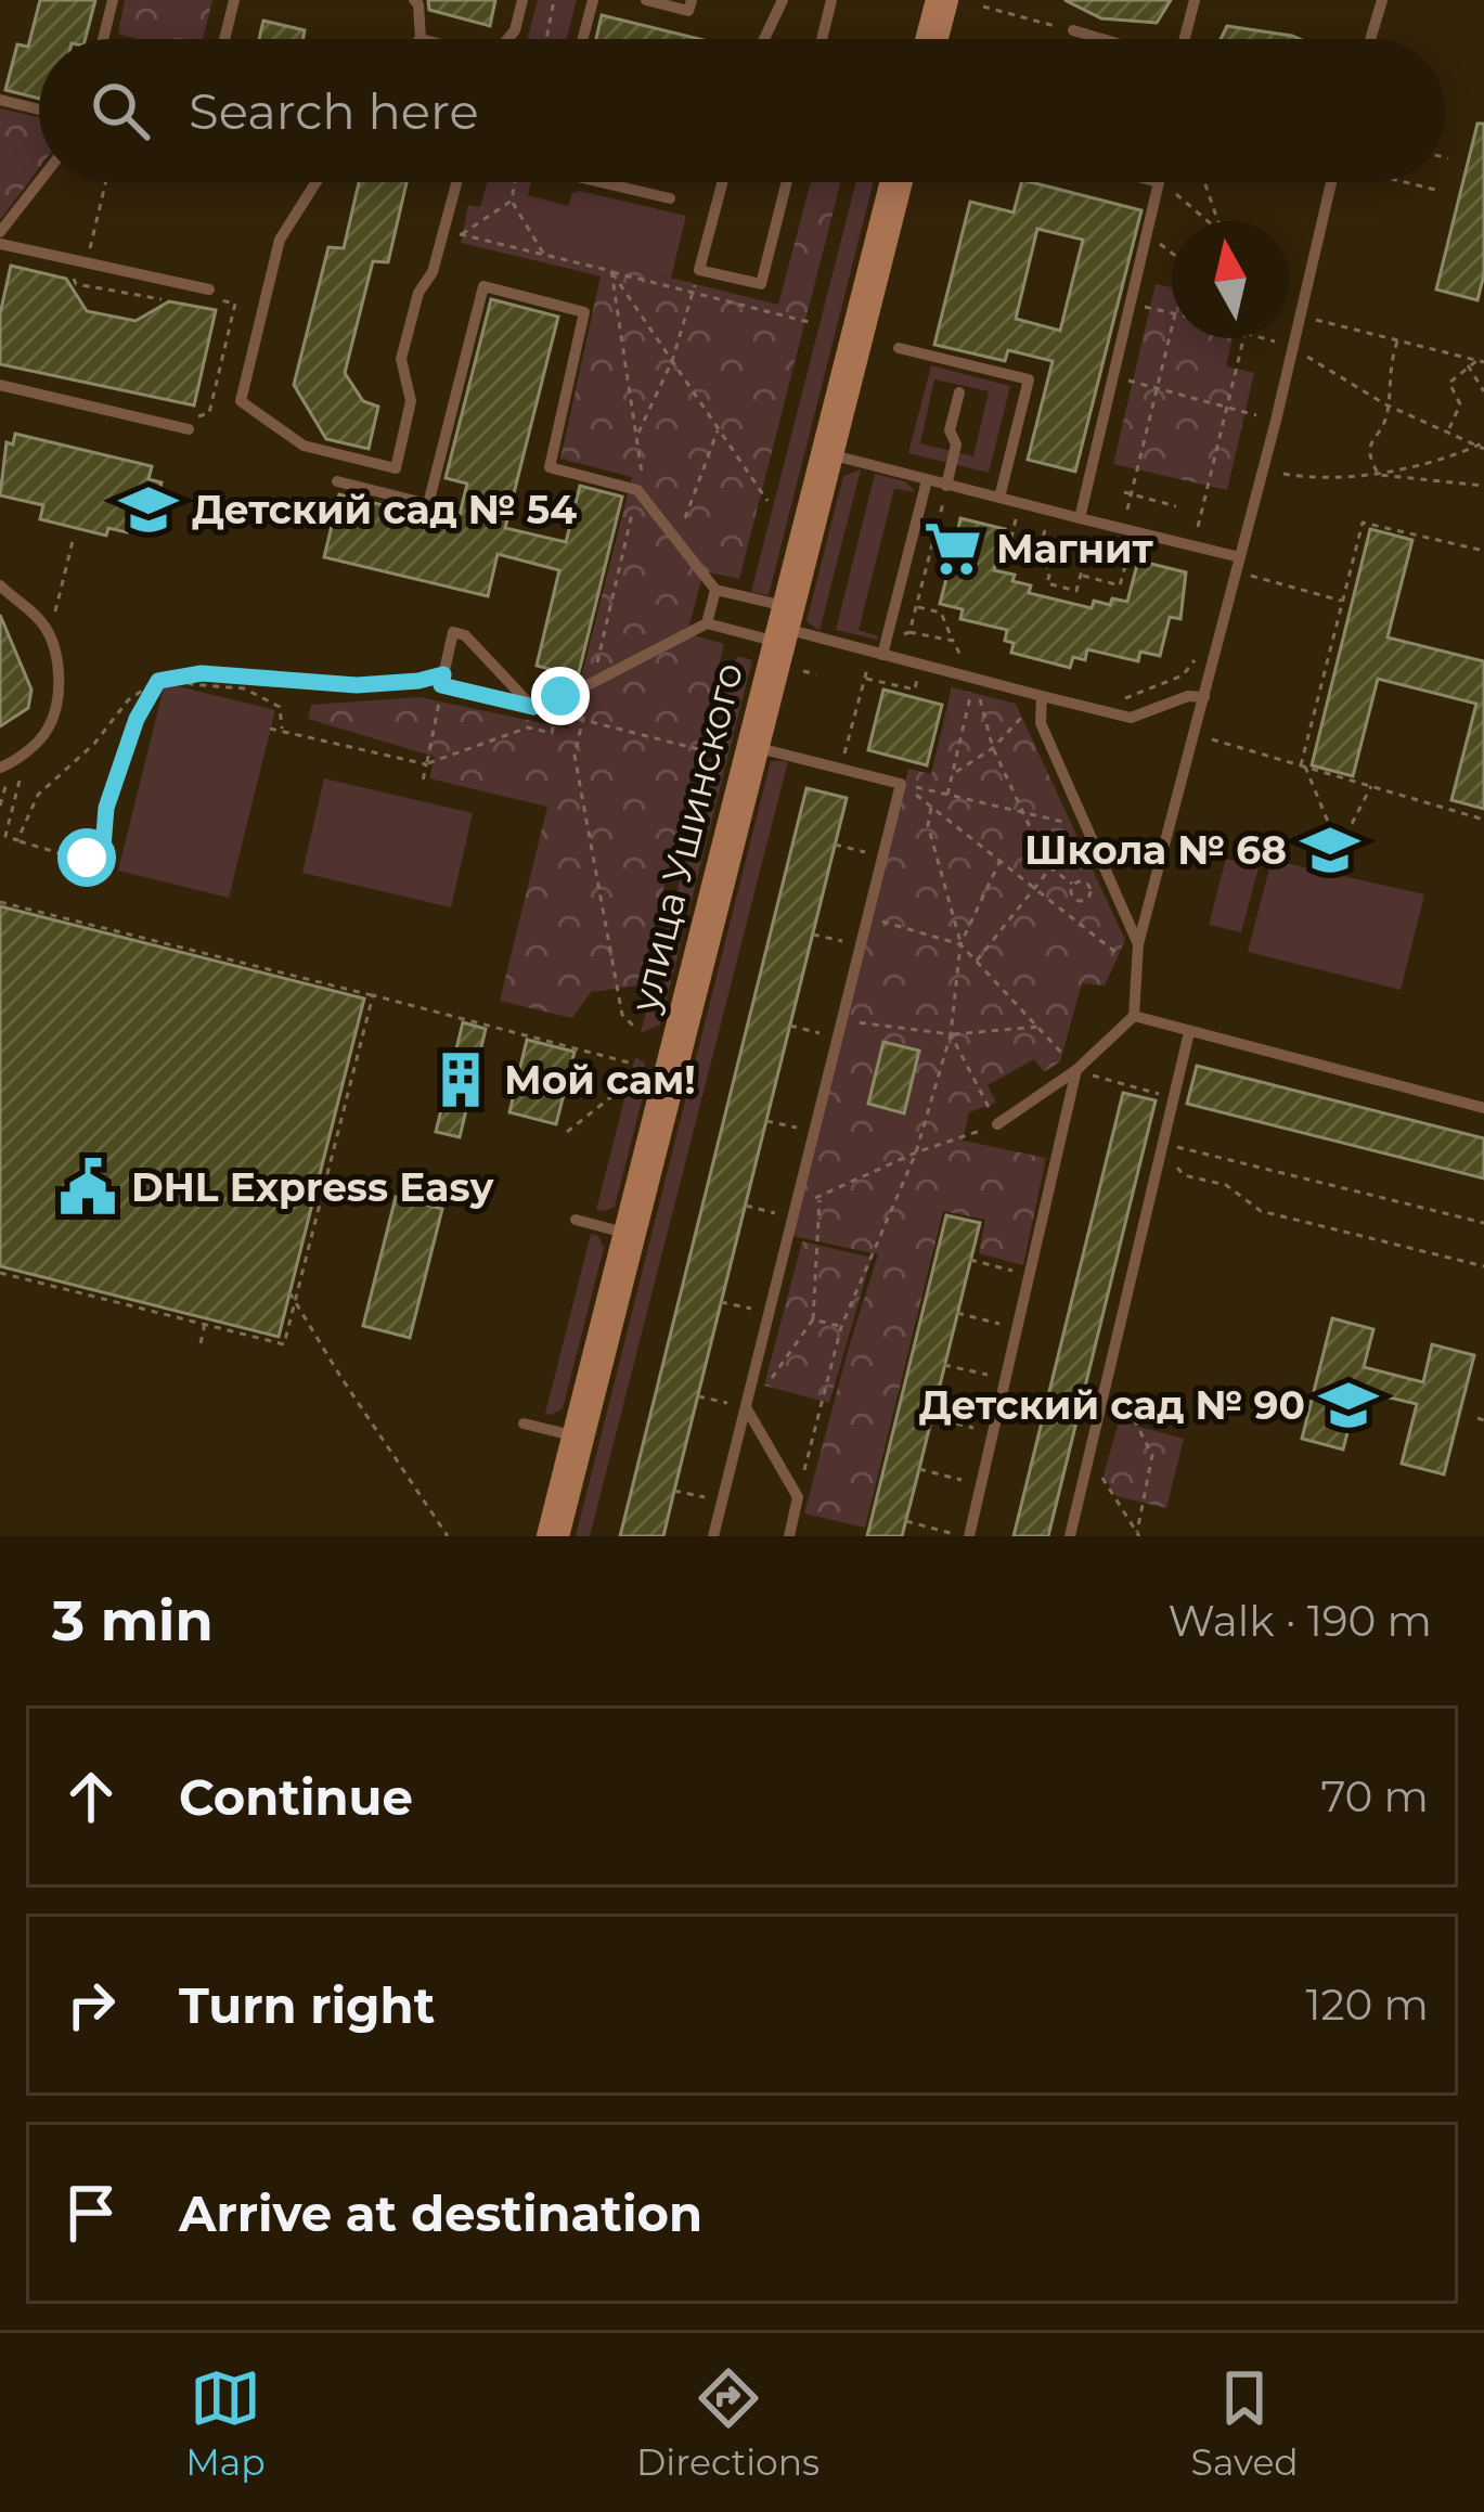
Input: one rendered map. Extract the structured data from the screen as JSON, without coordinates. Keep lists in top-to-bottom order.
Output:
{
  "streets": {
    "street": ["улица Ушинского"]
  },
  "places": {
    "school or university": ["Детский сад № 54", "Школа № 68", "Детский сад № 90"],
    "supermarket": ["Магнит"],
    "building": ["Мой сам!"],
    "public building": ["DHL Express Easy"]
  },
  "north": "top",
  "page": {
    "search": "Search here",
    "heading": ["3 min", "Walk · 190 m"],
    "list": [
      ["Continue", "70 m"],
      ["Turn right", "120 m"],
      "Arrive at destination"
    ],
    "nav": ["Map", "Directions", "Saved"]
  }
}
